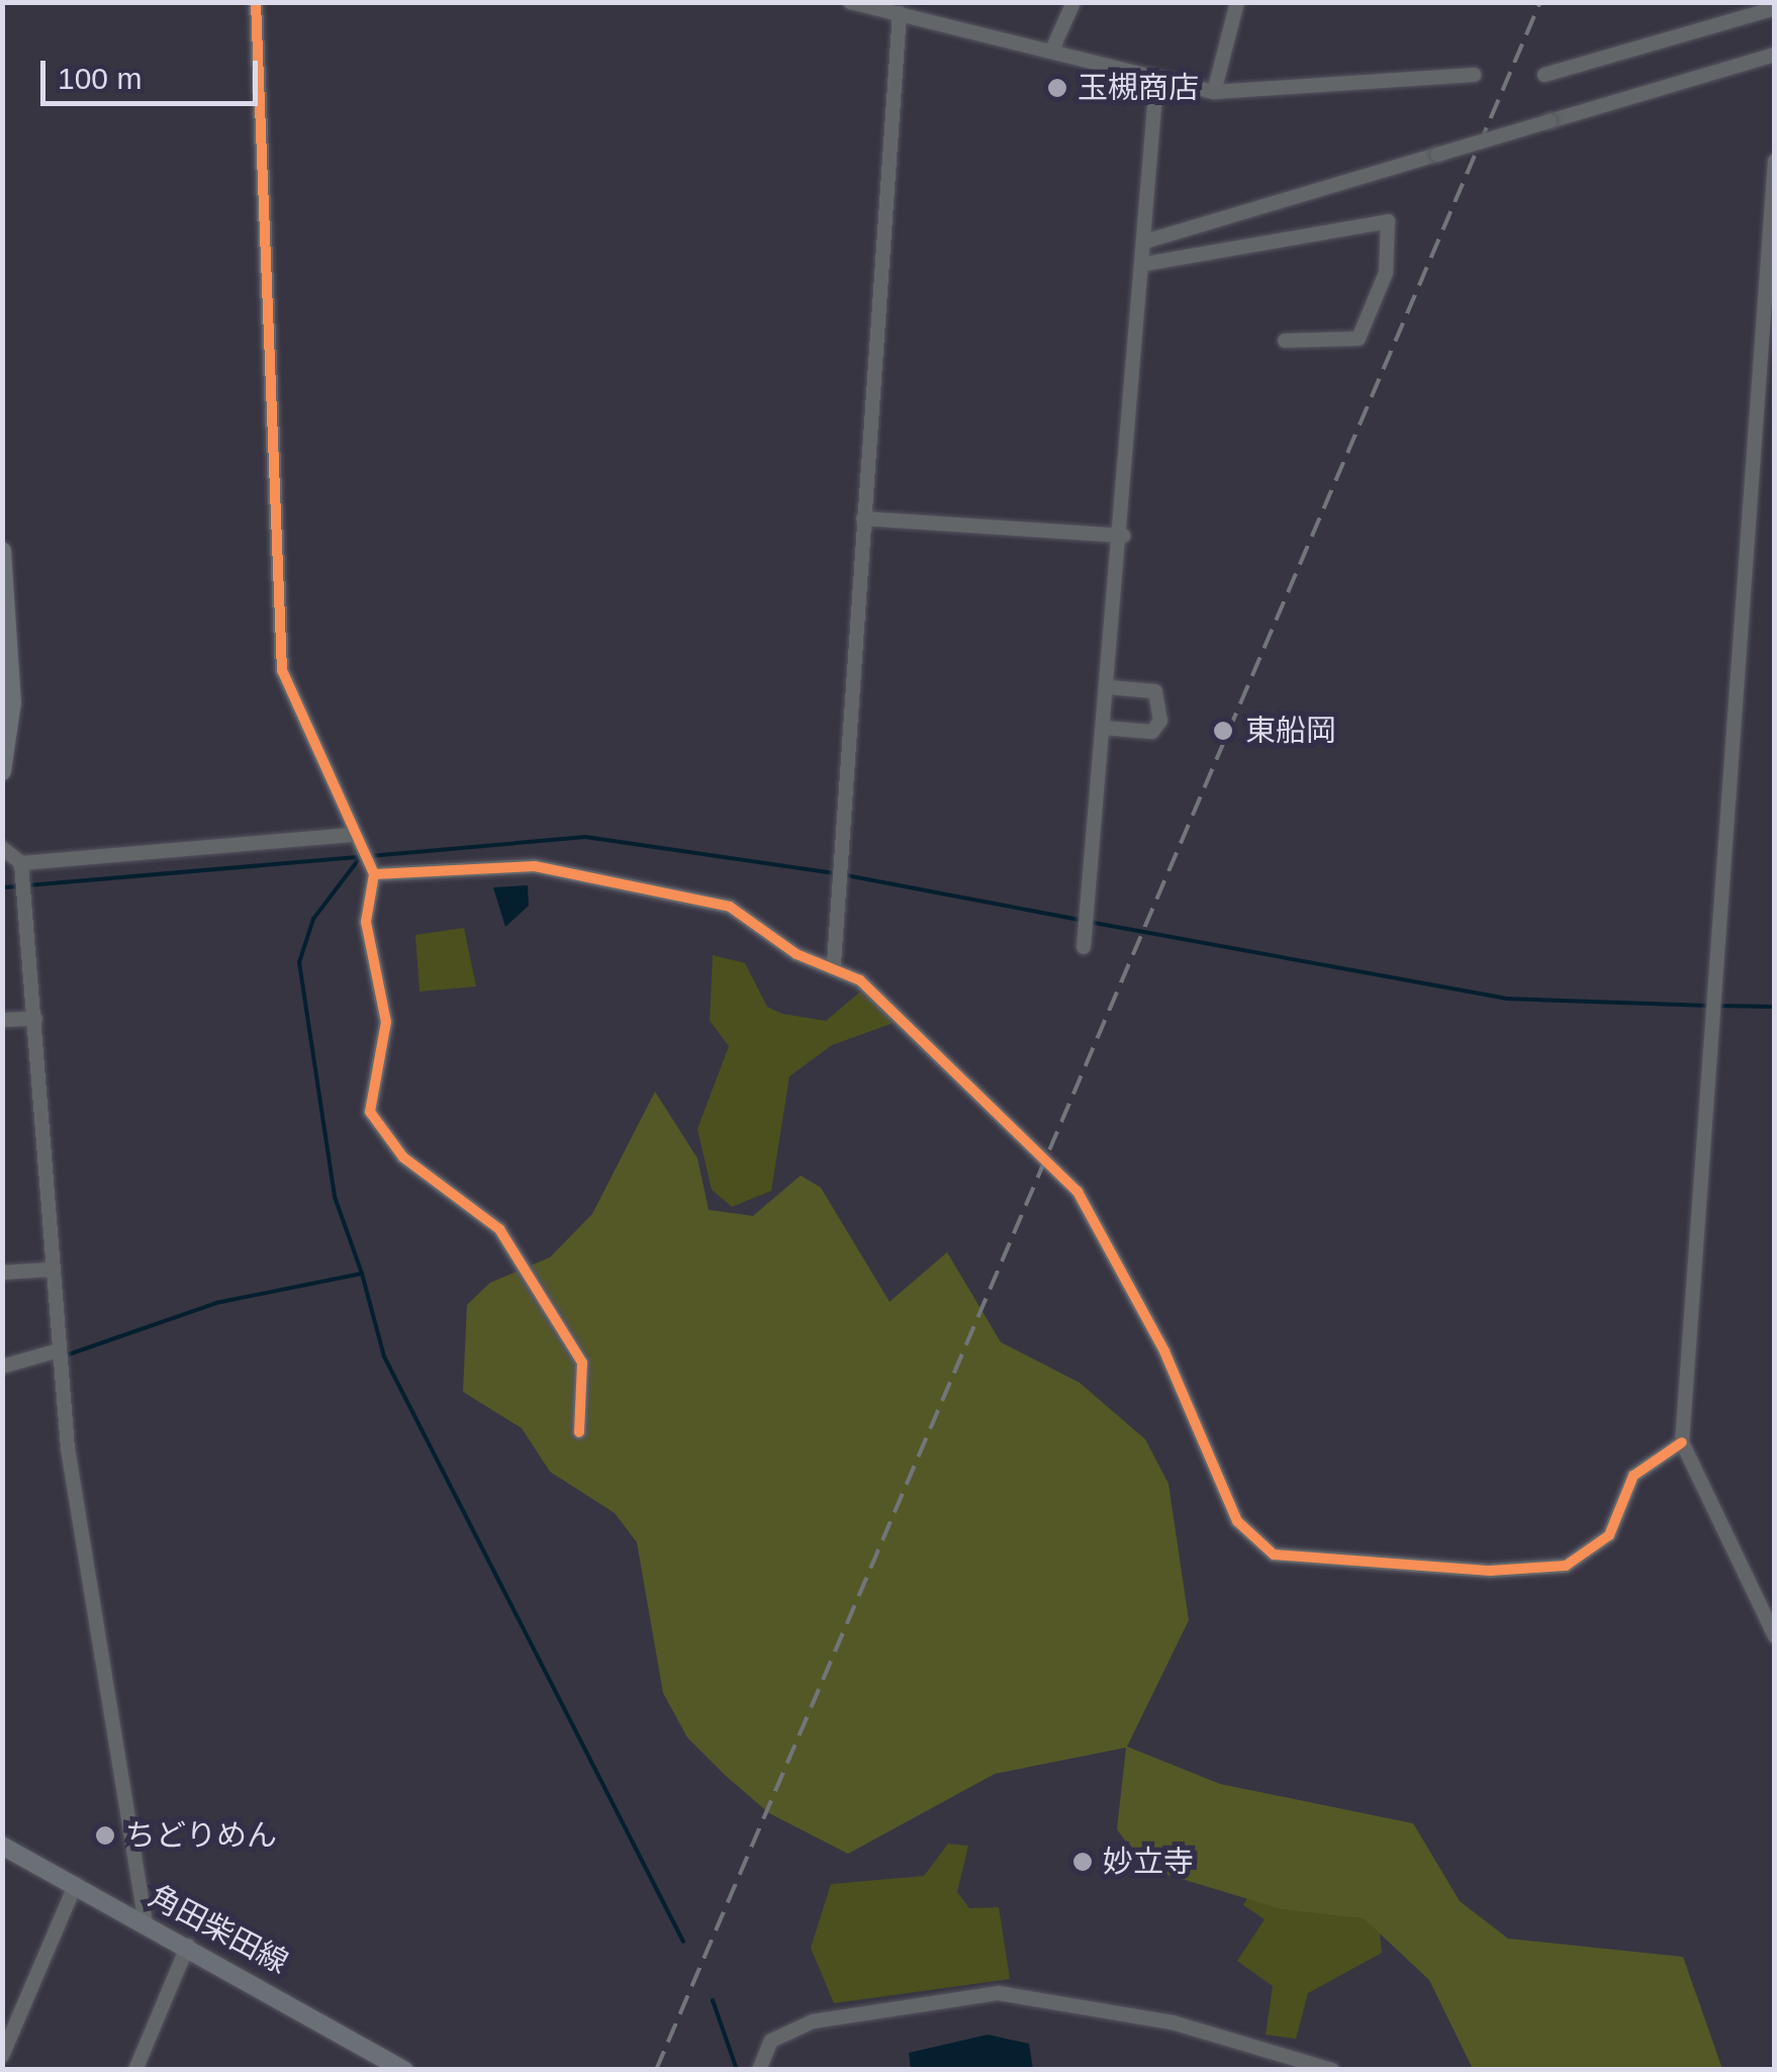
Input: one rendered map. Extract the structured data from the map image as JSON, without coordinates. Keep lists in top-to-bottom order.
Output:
{
  "streets": {
    "main road": ["角田柴田線"]
  },
  "places": [
    "玉槻商店",
    "東船岡",
    "ちどりめん",
    "妙立寺"
  ],
  "scale_bar": "100 m"
}
